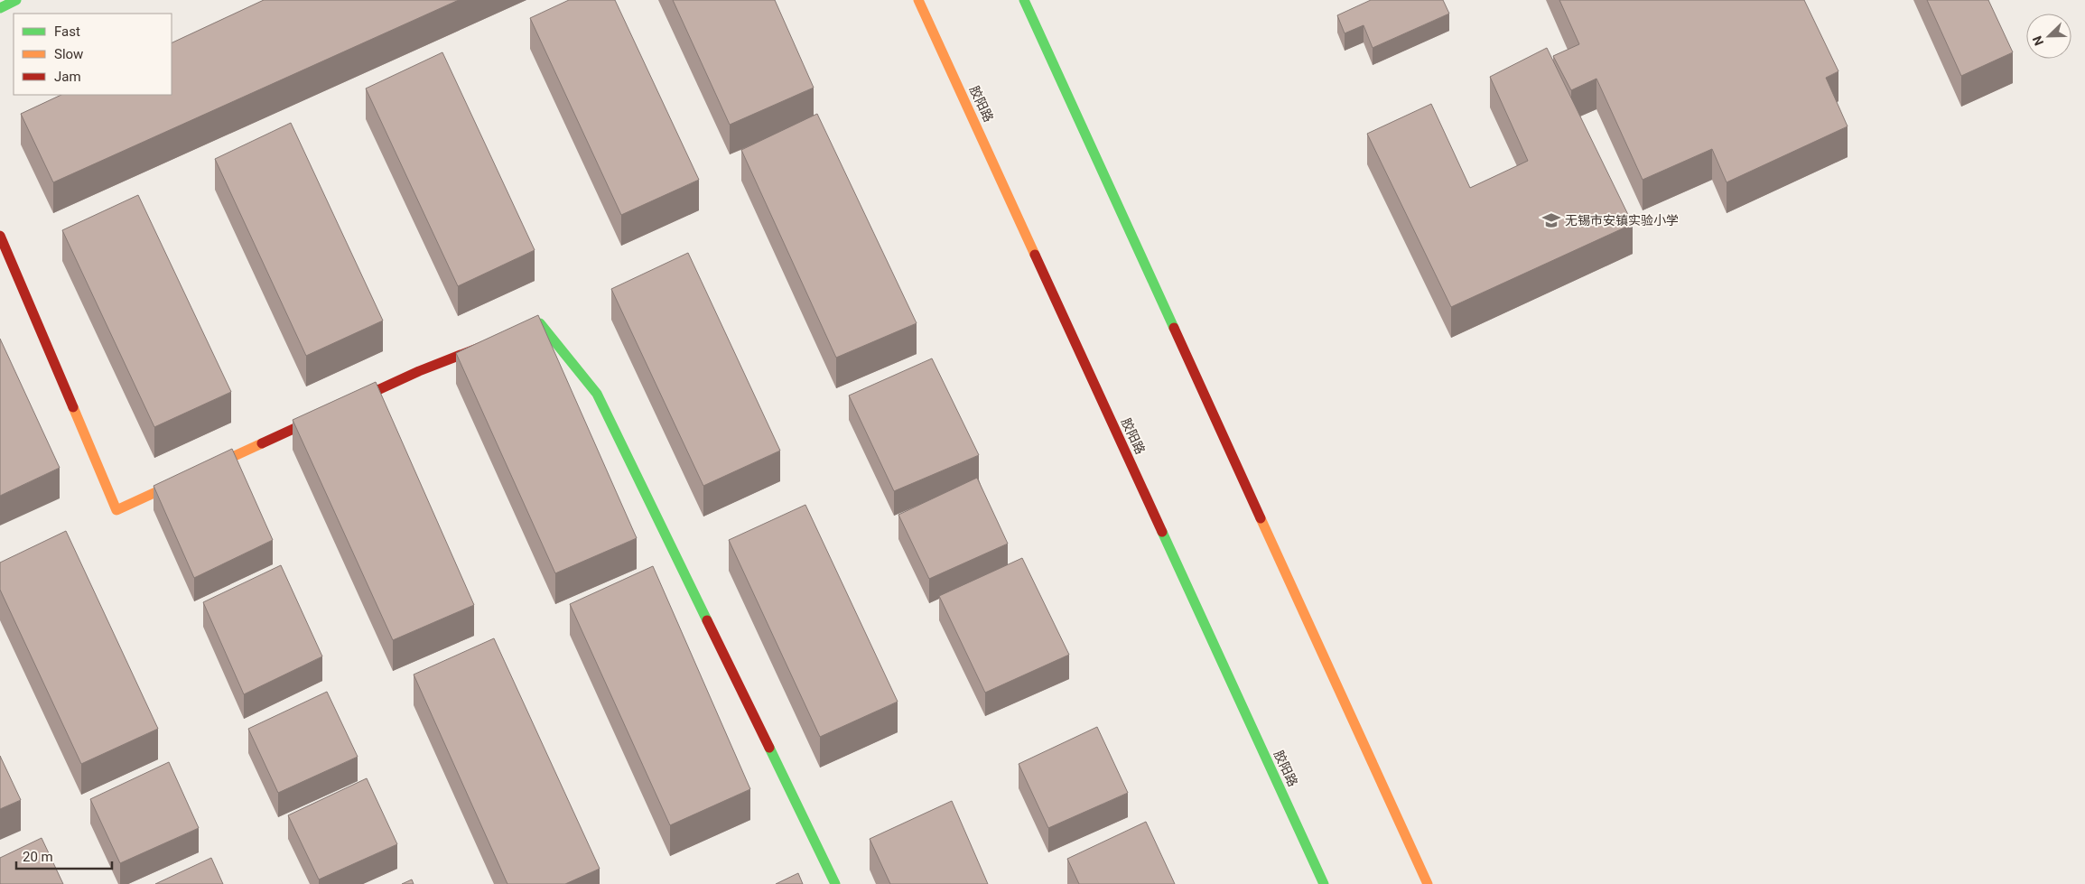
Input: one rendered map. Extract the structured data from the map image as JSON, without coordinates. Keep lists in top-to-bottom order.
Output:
{
  "streets": {
    "main road": ["胶阳路"]
  },
  "places": {
    "school or university": ["无锡市安镇实验小学"]
  },
  "legend": ["Fast", "Slow", "Jam"],
  "scale_bar": "20 m",
  "north": "bottom left"
}
